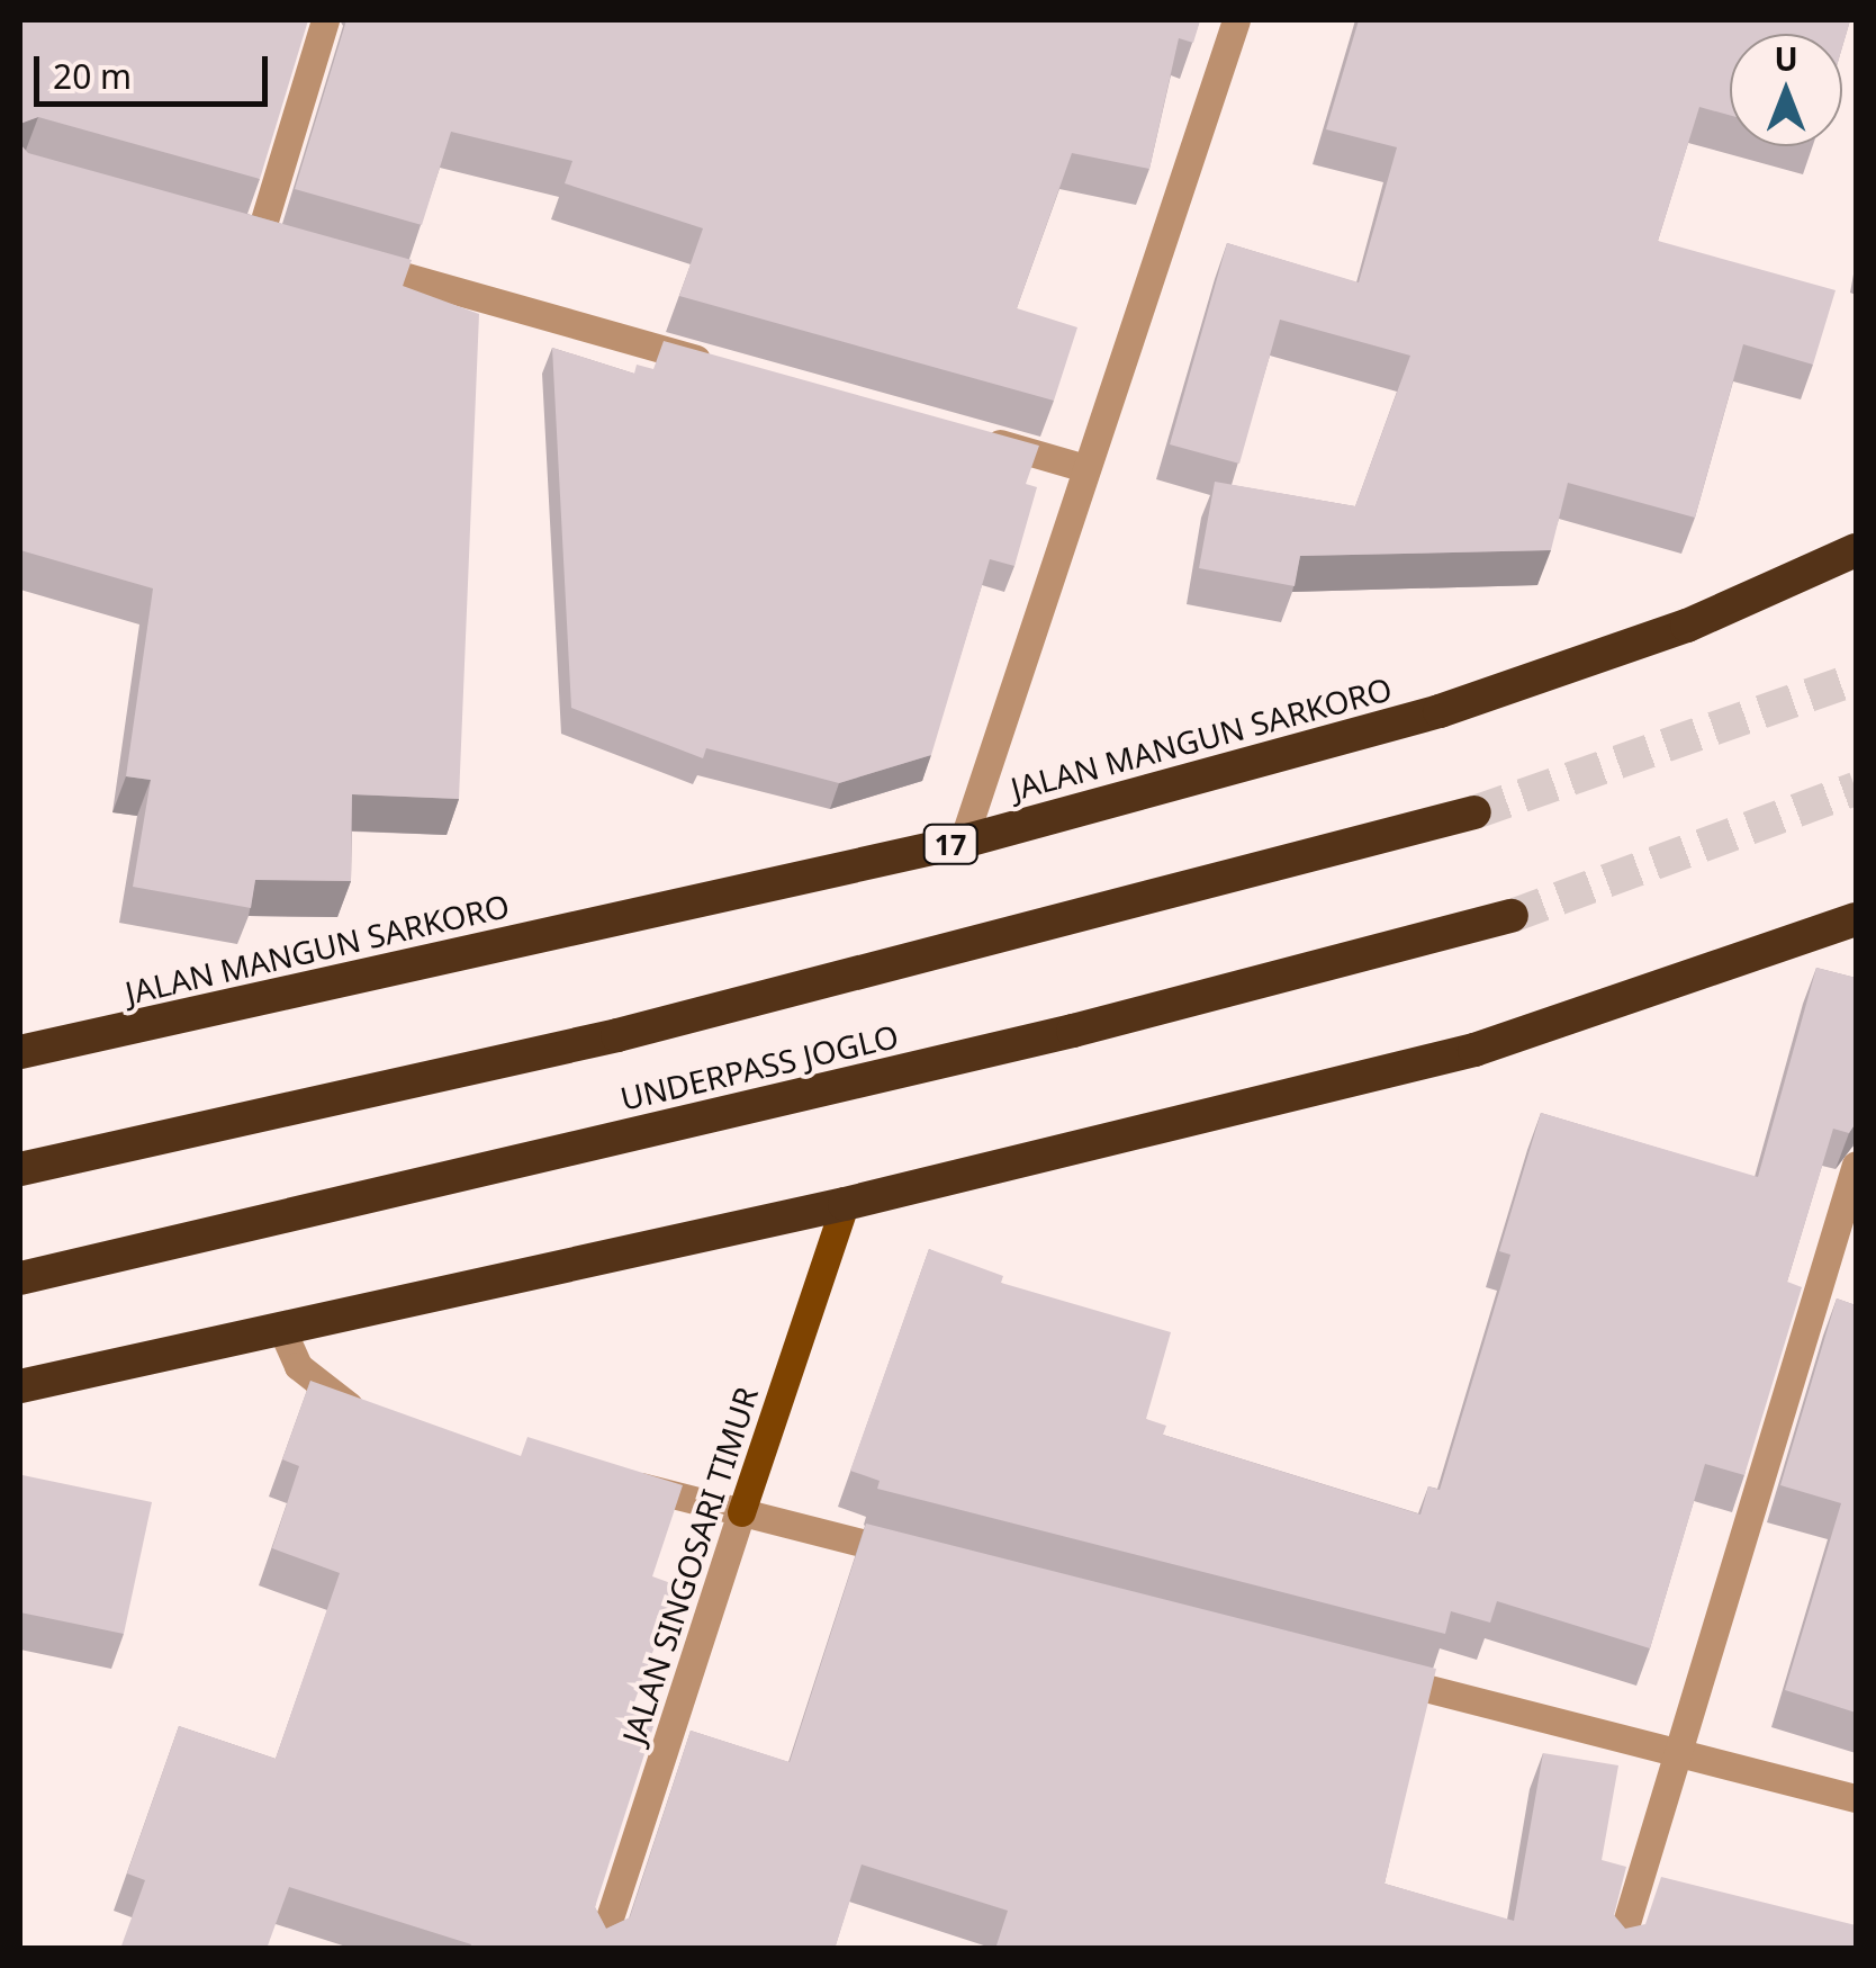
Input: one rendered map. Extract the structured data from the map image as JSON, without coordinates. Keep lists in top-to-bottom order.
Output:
{
  "streets": {
    "highway": ["JALAN MANGUN SARKORO", "17", "UNDERPASS JOGLO"],
    "main road": ["JALAN SINGOSARI TIMUR"]
  },
  "scale_bar": "20 m",
  "north": "top"
}
